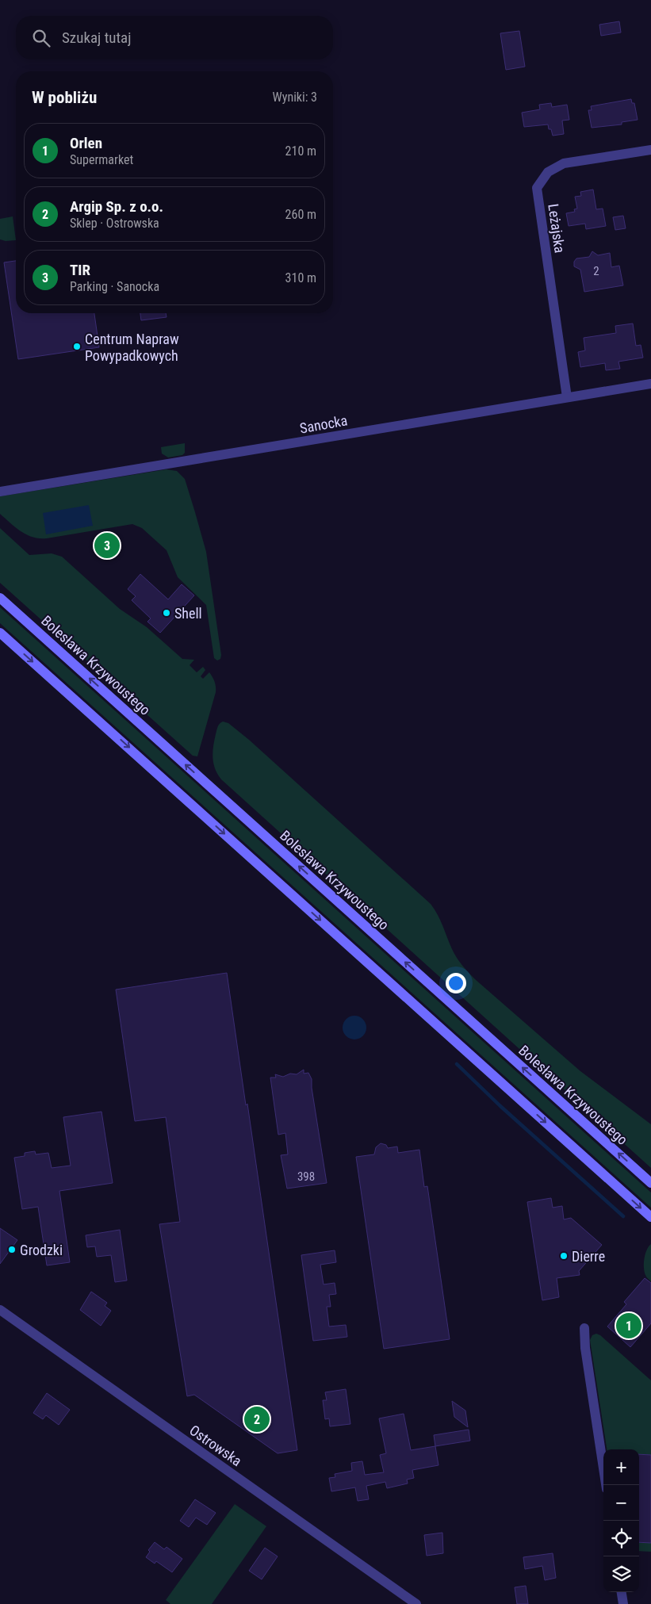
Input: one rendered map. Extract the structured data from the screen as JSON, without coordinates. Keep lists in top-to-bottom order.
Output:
{
  "streets": {
    "main road": ["Bolesława Krzywoustego"],
    "street": ["Leżajska", "Sanocka", "Ostrowska"]
  },
  "crossings": [
    ["Leżajska", "Sanocka"]
  ],
  "places": [
    "Centrum Napraw Powypadkowych",
    "Shell",
    "Grodzki",
    "Dierre"
  ],
  "house_numbers": ["2", "398"],
  "page": {
    "search": "Szukaj tutaj",
    "heading": ["W pobliżu", "Wyniki: 3"],
    "list": [
      {
        "mark": "1",
        "name": "Orlen",
        "note": "Supermarket",
        "value": "210 m"
      },
      {
        "mark": "2",
        "name": "Argip Sp. z o.o.",
        "note": "Sklep · Ostrowska",
        "value": "260 m"
      },
      {
        "mark": "3",
        "name": "TIR",
        "note": "Parking · Sanocka",
        "value": "310 m"
      }
    ],
    "pins": ["3", "1", "2"],
    "map_buttons": ["+", "−"]
  }
}
